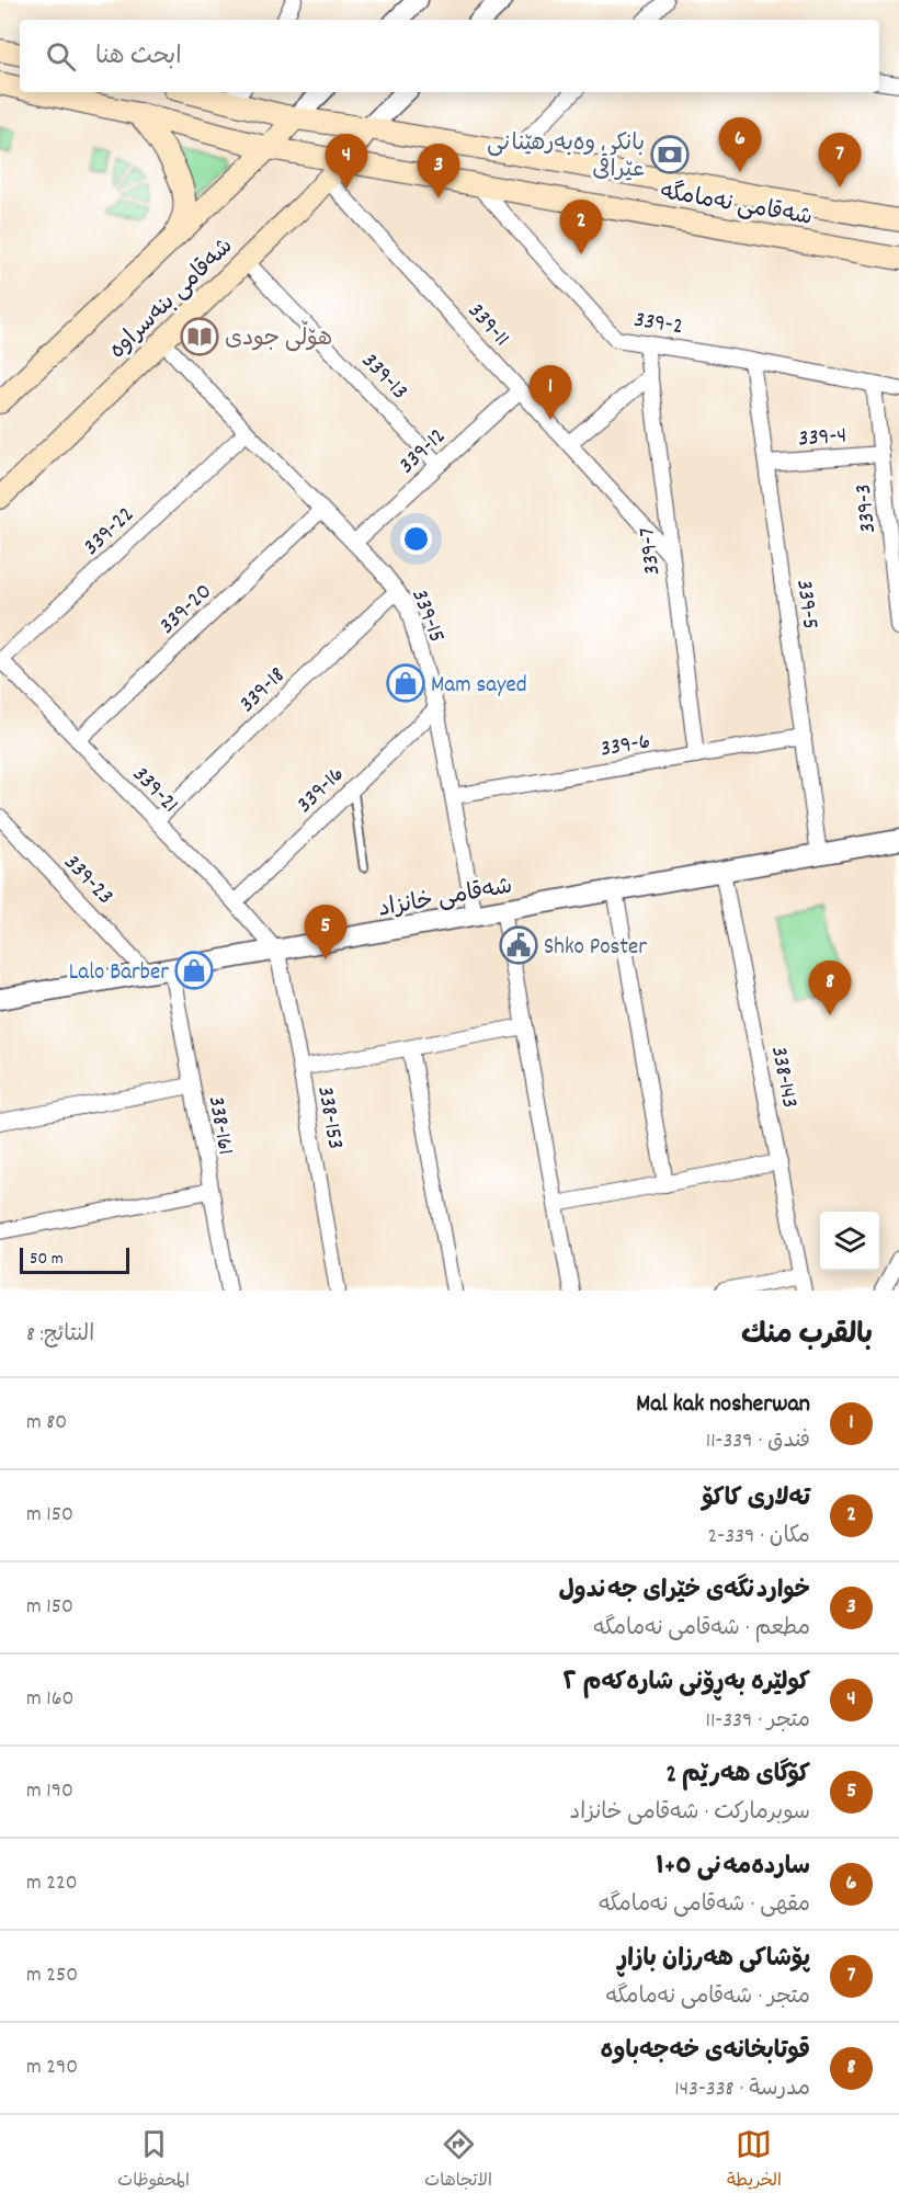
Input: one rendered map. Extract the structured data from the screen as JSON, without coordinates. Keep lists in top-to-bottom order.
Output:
{
  "streets": {
    "main road": ["شەقامی نەمامگە", "شەقامی بنەسراوە"],
    "street": [
      "339-2",
      "339-11",
      "339-13",
      "339-4",
      "339-12",
      "339-3",
      "339-22",
      "339-7",
      "339-5",
      "339-20",
      "339-15",
      "339-18",
      "339-6",
      "339-21",
      "339-16",
      "339-23",
      "شەقامی خانزاد",
      "338-143",
      "338-153",
      "338-161"
    ]
  },
  "crossings": [
    ["شەقامی نەمامگە", "شەقامی بنەسراوە"],
    ["شەقامی نەمامگە", "339-2"],
    ["شەقامی بنەسراوە", "339-11"],
    ["شەقامی بنەسراوە", "339-13"],
    ["شەقامی بنەسراوە", "339-15"],
    ["339-2", "339-3"],
    ["339-2", "339-7"],
    ["339-2", "339-5"],
    ["339-11", "339-12"],
    ["339-11", "339-7"],
    ["339-13", "339-12"],
    ["339-4", "339-3"],
    ["339-4", "339-5"],
    ["339-12", "339-15"],
    ["339-22", "339-15"],
    ["339-22", "339-21"],
    ["339-7", "339-6"],
    ["339-5", "339-6"],
    ["339-5", "شەقامی خانزاد"],
    ["339-20", "339-15"],
    ["339-20", "339-21"],
    ["339-15", "339-18"],
    ["339-15", "339-6"],
    ["339-15", "339-16"],
    ["339-15", "شەقامی خانزاد"],
    ["339-18", "339-21"],
    ["339-21", "339-16"],
    ["339-21", "شەقامی خانزاد"],
    ["339-21", "338-153"],
    ["339-23", "شەقامی خانزاد"],
    ["شەقامی خانزاد", "338-143"],
    ["شەقامی خانزاد", "338-153"],
    ["شەقامی خانزاد", "338-161"]
  ],
  "places": {
    "bank": ["بانکی وەبەرهێنانی عێراقی"],
    "library": ["هۆڵی جودی"],
    "shop": ["Mam sayed", "Lalo Barber"],
    "public building": ["Shko Poster"]
  },
  "scale_bar": "50 m",
  "page": {
    "search": "ابحث هنا",
    "pins": [
      "6",
      "7",
      "4",
      "3",
      "2",
      "1",
      "5",
      "8"
    ],
    "scale": "50 m",
    "heading": ["بالقرب منك", "النتائج: 8"],
    "list": [
      {
        "mark": "1",
        "name": "Mal kak nosherwan",
        "note": "فندق · 339-11",
        "value": "80 m"
      },
      {
        "mark": "2",
        "name": "تەلاری کاکۆ",
        "note": "مكان · 339-2",
        "value": "150 m"
      },
      {
        "mark": "3",
        "name": "خواردنگەی خێرای جەندول",
        "note": "مطعم · شەقامی نەمامگە",
        "value": "150 m"
      },
      {
        "mark": "4",
        "name": "کولێرە بەڕۆنی شارەکەم ٢",
        "note": "متجر · 339-11",
        "value": "160 m"
      },
      {
        "mark": "5",
        "name": "کۆگای هەرێم 2",
        "note": "سوبرماركت · شەقامی خانزاد",
        "value": "190 m"
      },
      {
        "mark": "6",
        "name": "ساردەمەنی ٥+١",
        "note": "مقهى · شەقامی نەمامگە",
        "value": "220 m"
      },
      {
        "mark": "7",
        "name": "پۆشاکی هەرزان بازاڕ",
        "note": "متجر · شەقامی نەمامگە",
        "value": "250 m"
      },
      {
        "mark": "8",
        "name": "قوتابخانەی خەجەباوە",
        "note": "مدرسة · 338-143",
        "value": "290 m"
      }
    ],
    "nav": ["الخريطة", "الاتجاهات", "المحفوظات"]
  }
}
